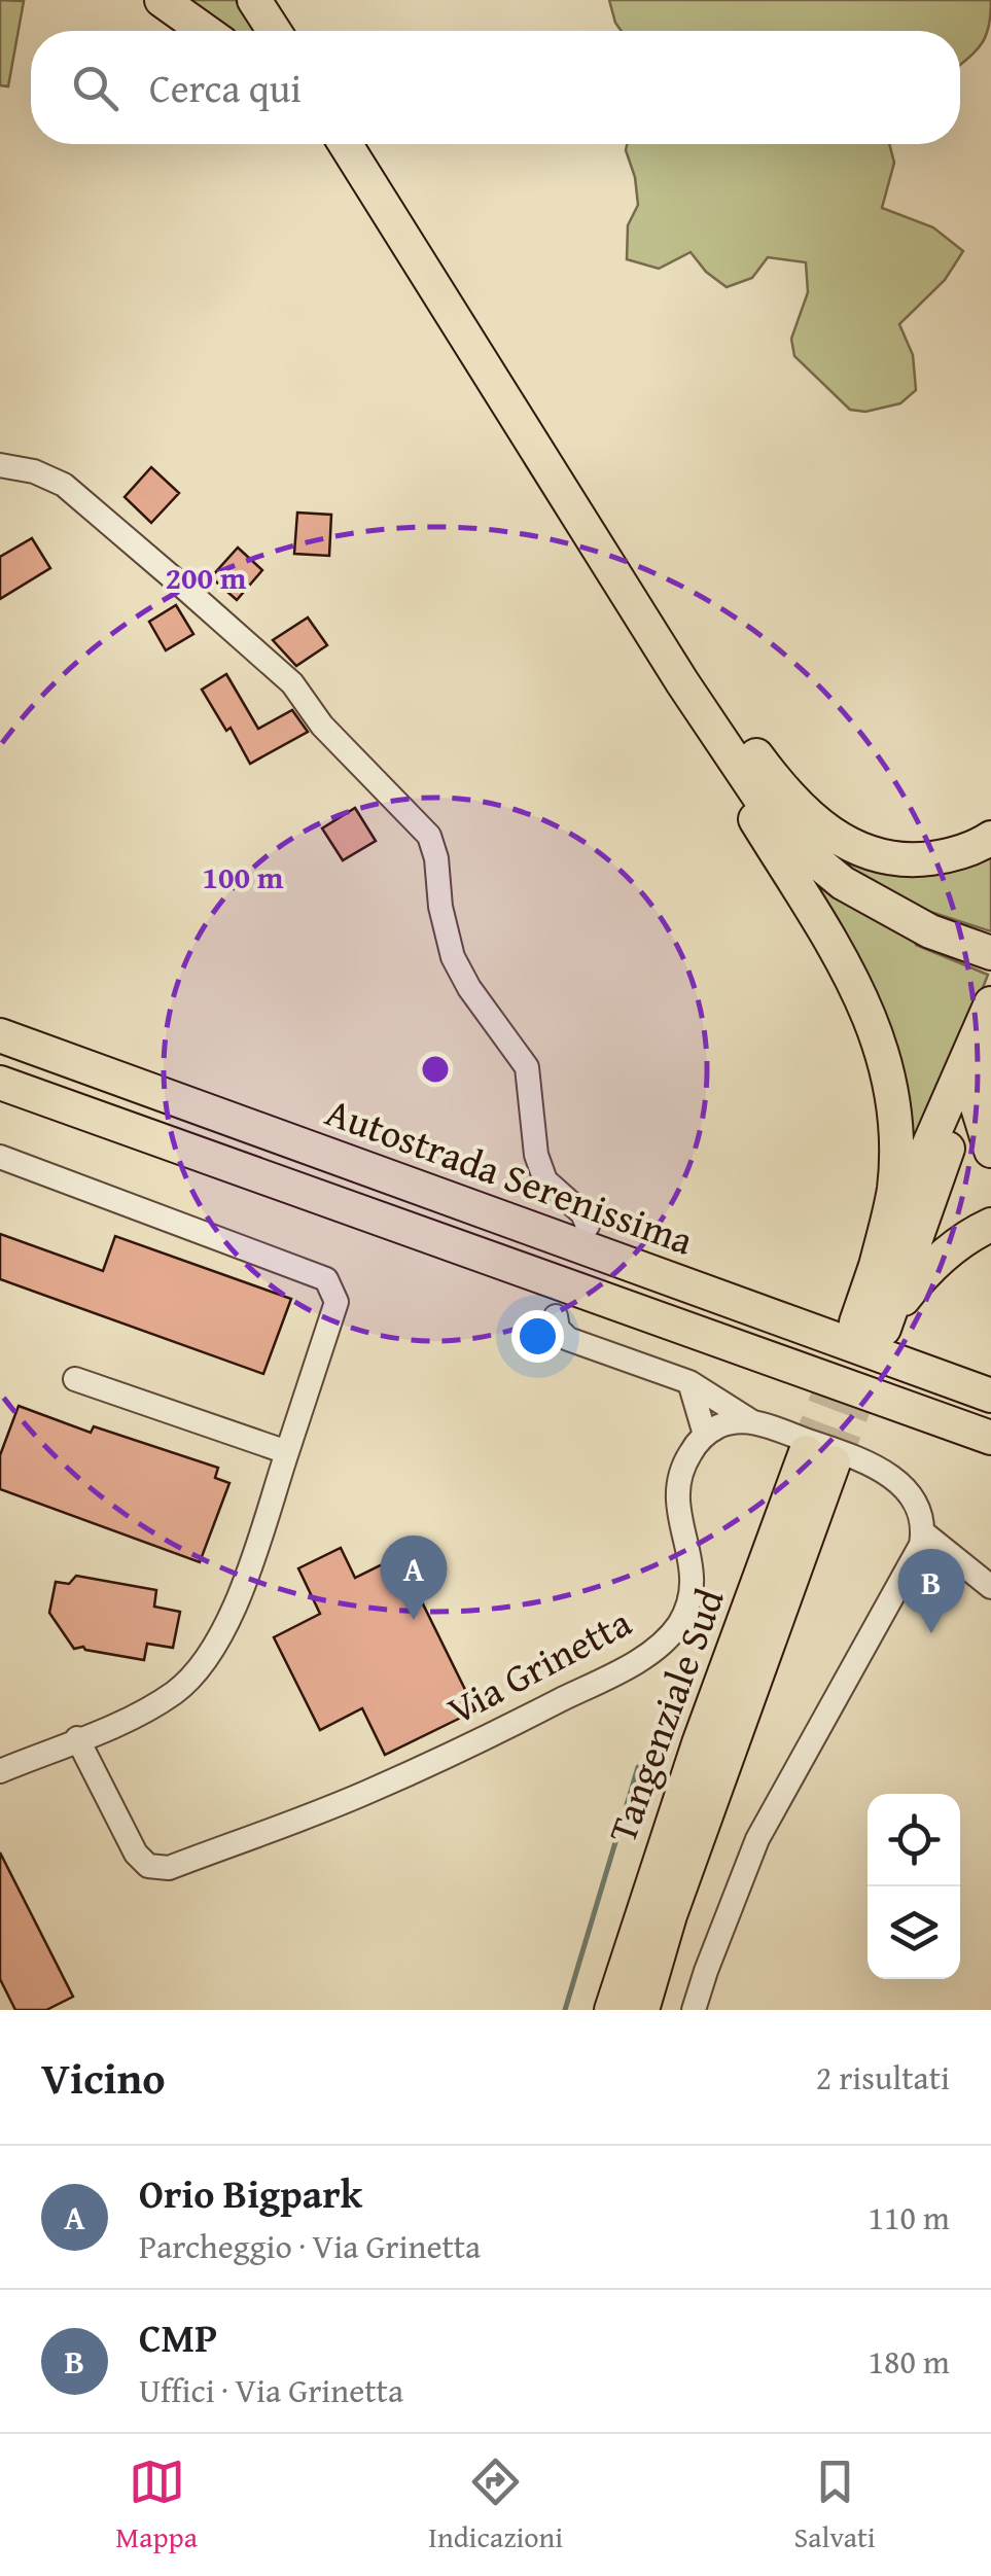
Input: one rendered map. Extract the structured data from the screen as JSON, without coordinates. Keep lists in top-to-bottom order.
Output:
{
  "streets": {
    "highway": ["Autostrada Serenissima", "Tangenziale Sud"],
    "street": ["Via Grinetta"]
  },
  "page": {
    "search": "Cerca qui",
    "pins": ["A", "B"],
    "heading": ["Vicino", "2 risultati"],
    "list": [
      {
        "mark": "A",
        "name": "Orio Bigpark",
        "note": "Parcheggio · Via Grinetta",
        "value": "110 m"
      },
      {
        "mark": "B",
        "name": "CMP",
        "note": "Uffici · Via Grinetta",
        "value": "180 m"
      }
    ],
    "nav": ["Mappa", "Indicazioni", "Salvati"]
  },
  "rings": ["200 m", "100 m"]
}
